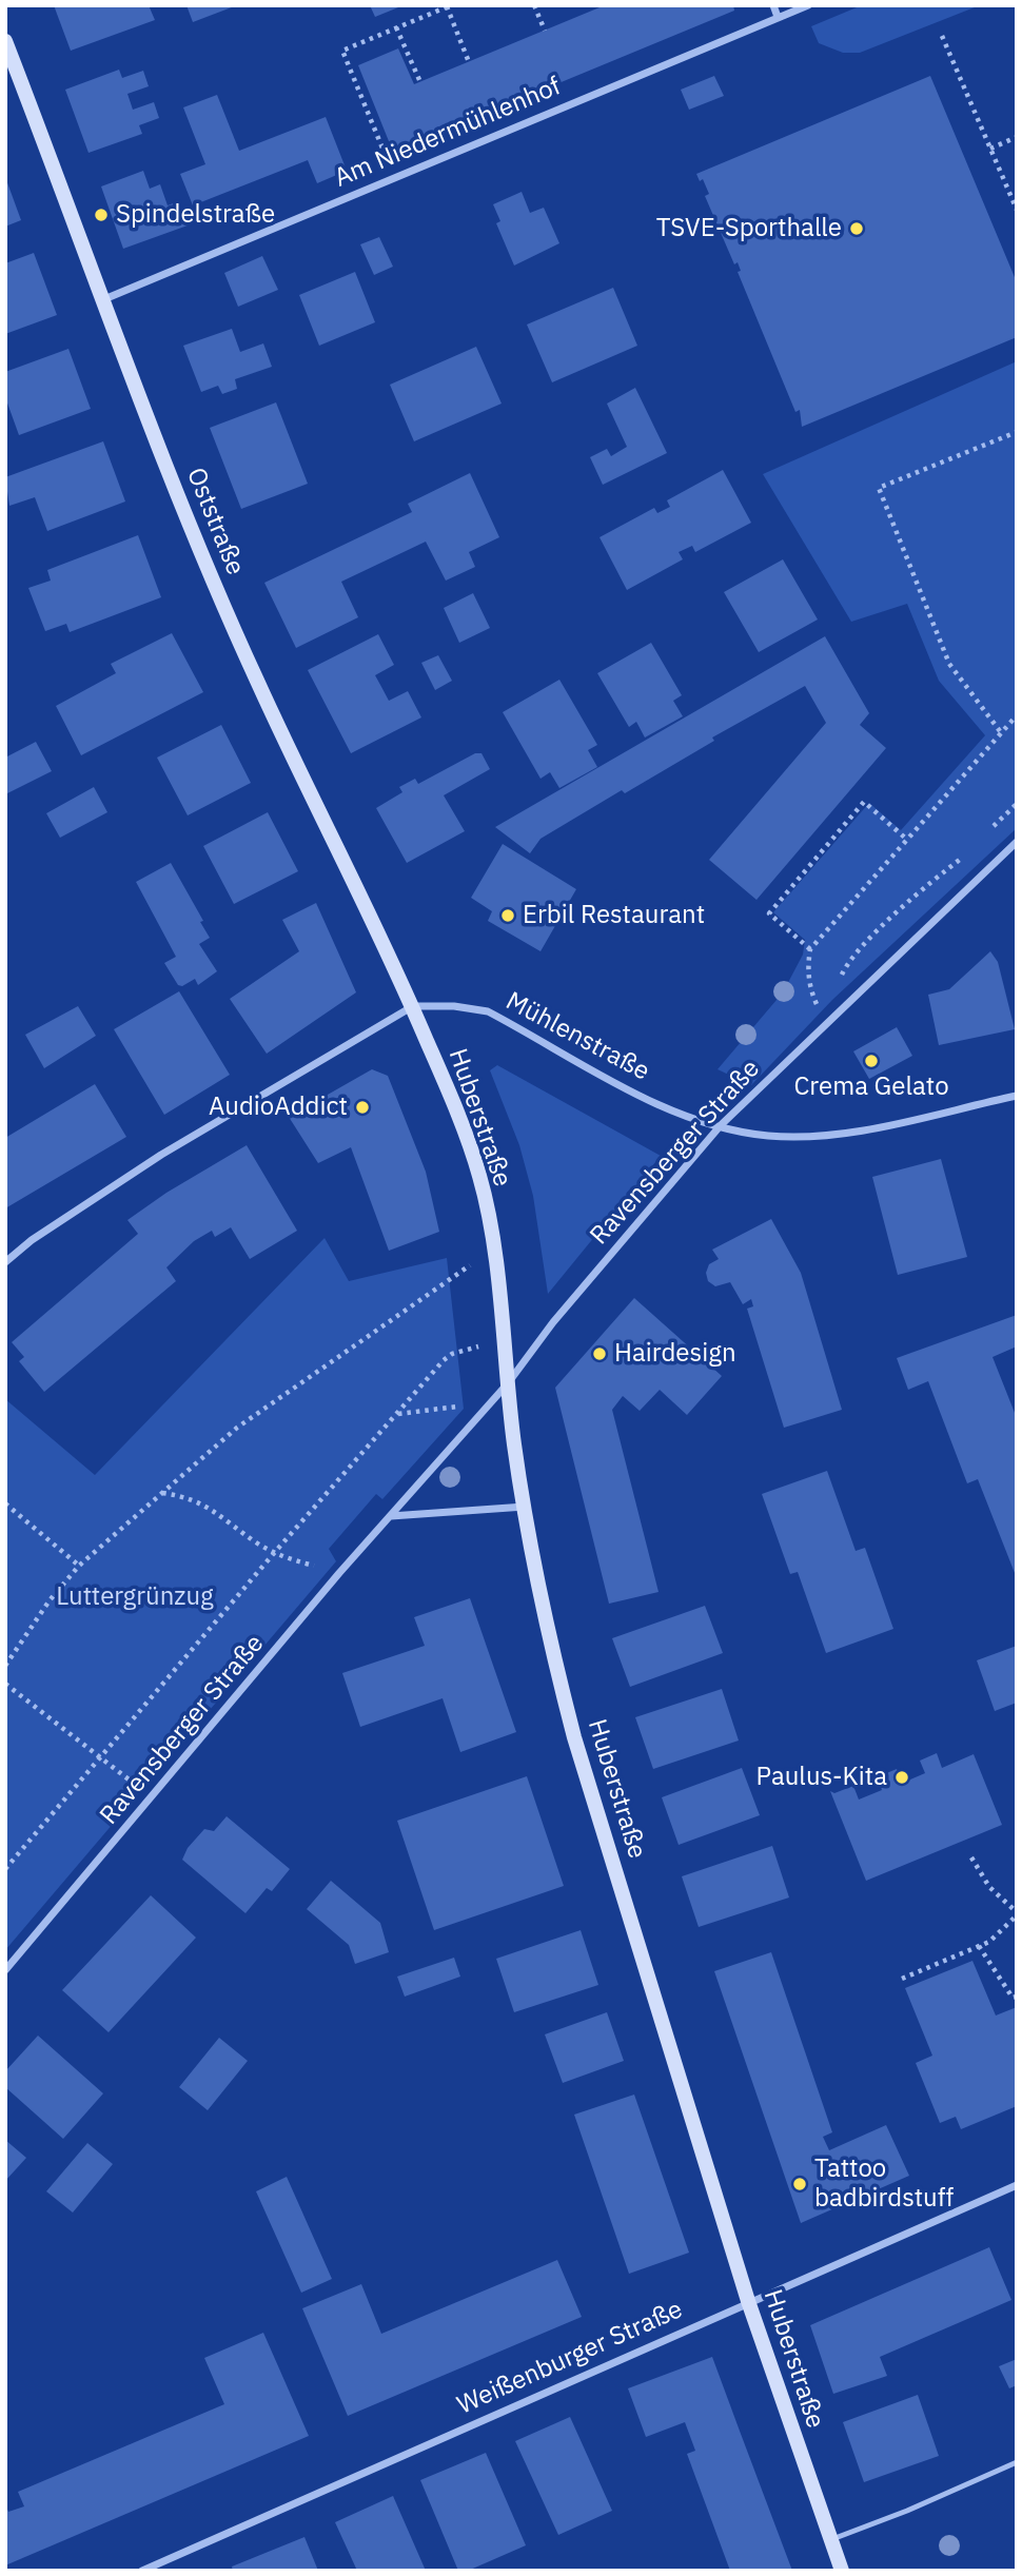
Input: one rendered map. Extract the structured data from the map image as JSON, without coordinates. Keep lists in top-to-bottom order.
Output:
{
  "streets": {
    "street": [
      "Am Niedermühlenhof",
      "Oststraße",
      "Mühlenstraße",
      "Huberstraße",
      "Ravensberger Straße",
      "Weißenburger Straße"
    ]
  },
  "crossings": [
    ["Am Niedermühlenhof", "Oststraße"],
    ["Oststraße", "Mühlenstraße"],
    ["Oststraße", "Huberstraße"],
    ["Mühlenstraße", "Huberstraße"],
    ["Mühlenstraße", "Ravensberger Straße"],
    ["Huberstraße", "Ravensberger Straße"],
    ["Huberstraße", "Weißenburger Straße"]
  ],
  "parks": ["Luttergrünzug"],
  "places": [
    "Spindelstraße",
    "TSVE-Sporthalle",
    "Erbil Restaurant",
    "Crema Gelato",
    "AudioAddict",
    "Hairdesign",
    "Paulus-Kita",
    "Tattoo badbirdstuff"
  ]
}
